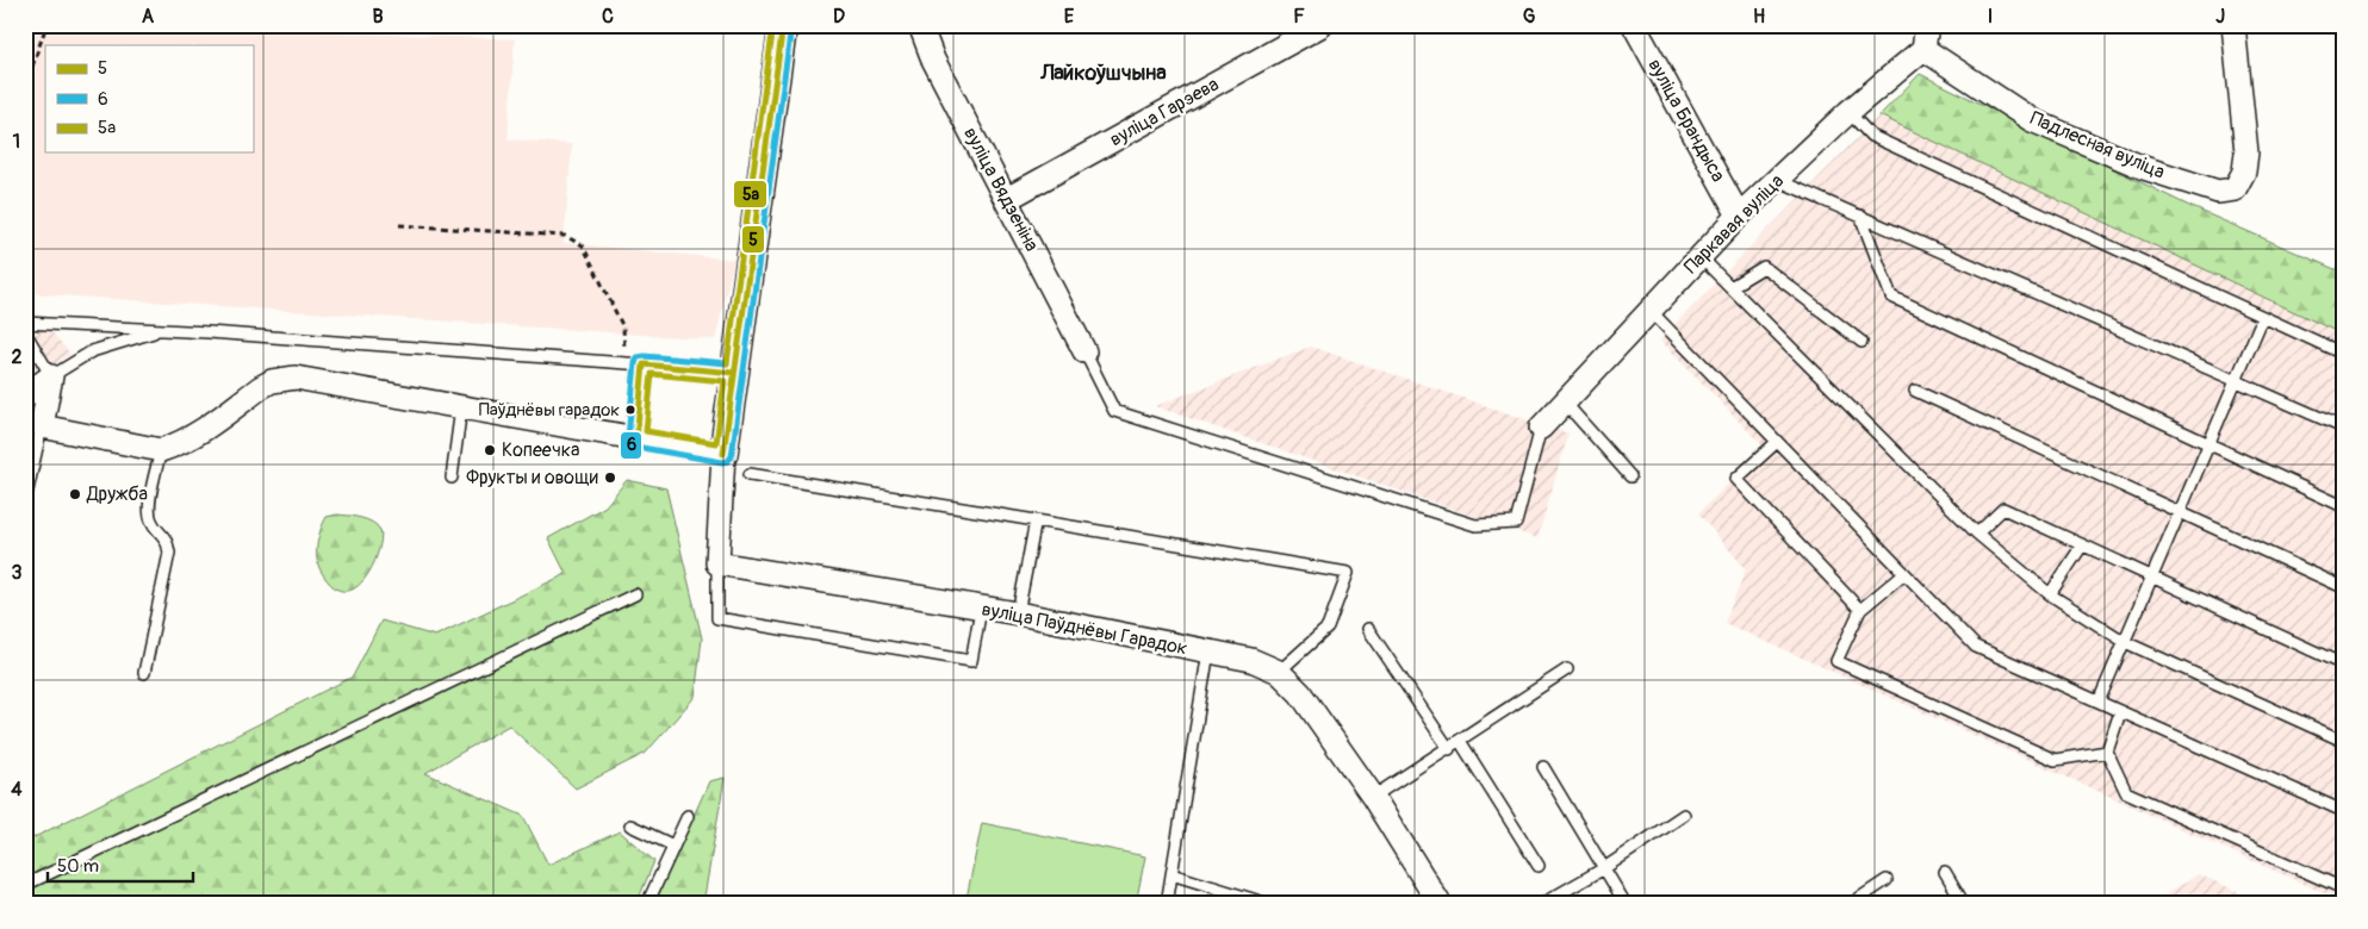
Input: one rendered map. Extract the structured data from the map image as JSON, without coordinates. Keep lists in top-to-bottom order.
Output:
{
  "streets": {
    "street": [
      "вуліца Гарэева",
      "вуліца Брандыса",
      "Падлесная вуліца",
      "вуліца Вядзеніна",
      "Паркавая вуліца",
      "вуліца Паўднёвы Гарадок"
    ]
  },
  "crossings": [
    ["вуліца Гарэева", "вуліца Вядзеніна"],
    ["вуліца Брандыса", "Паркавая вуліца"],
    ["Падлесная вуліца", "Паркавая вуліца"]
  ],
  "districts": ["Лайкоўшчына"],
  "places": [
    "Паўднёвы гарадок",
    "Копеечка",
    "Фрукты и овощи",
    "Дружба"
  ],
  "lines": ["transit line 5", "transit line 5а", "transit line 6"],
  "legend": ["5", "6", "5а"],
  "scale_bar": "50 m",
  "grid": {
    "columns": [
      "A",
      "B",
      "C",
      "D",
      "E",
      "F",
      "G",
      "H",
      "I",
      "J"
    ],
    "rows": [
      "1",
      "2",
      "3",
      "4"
    ]
  }
}
